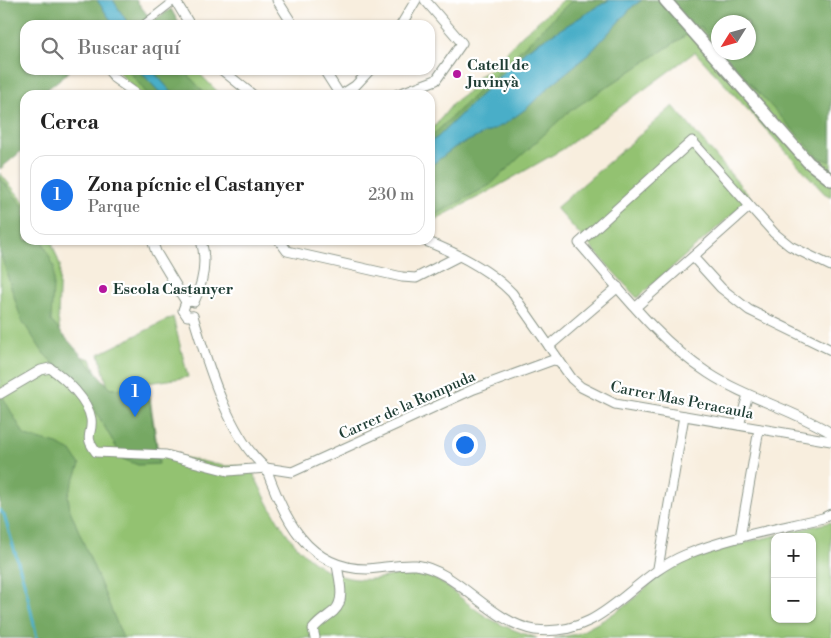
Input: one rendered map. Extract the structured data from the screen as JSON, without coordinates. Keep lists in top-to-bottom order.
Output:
{
  "streets": {
    "street": ["Carrer Mas Peracaula", "Carrer de la Rompuda"]
  },
  "crossings": [
    ["Carrer Mas Peracaula", "Carrer de la Rompuda"]
  ],
  "places": ["Catell de Juvinyà", "Escola Castanyer"],
  "north": "bottom left",
  "page": {
    "search": "Buscar aquí",
    "heading": "Cerca",
    "list": [
      {
        "mark": "1",
        "name": "Zona pícnic el Castanyer",
        "note": "Parque",
        "value": "230 m"
      }
    ],
    "pins": "1",
    "map_buttons": ["+", "−"]
  }
}
